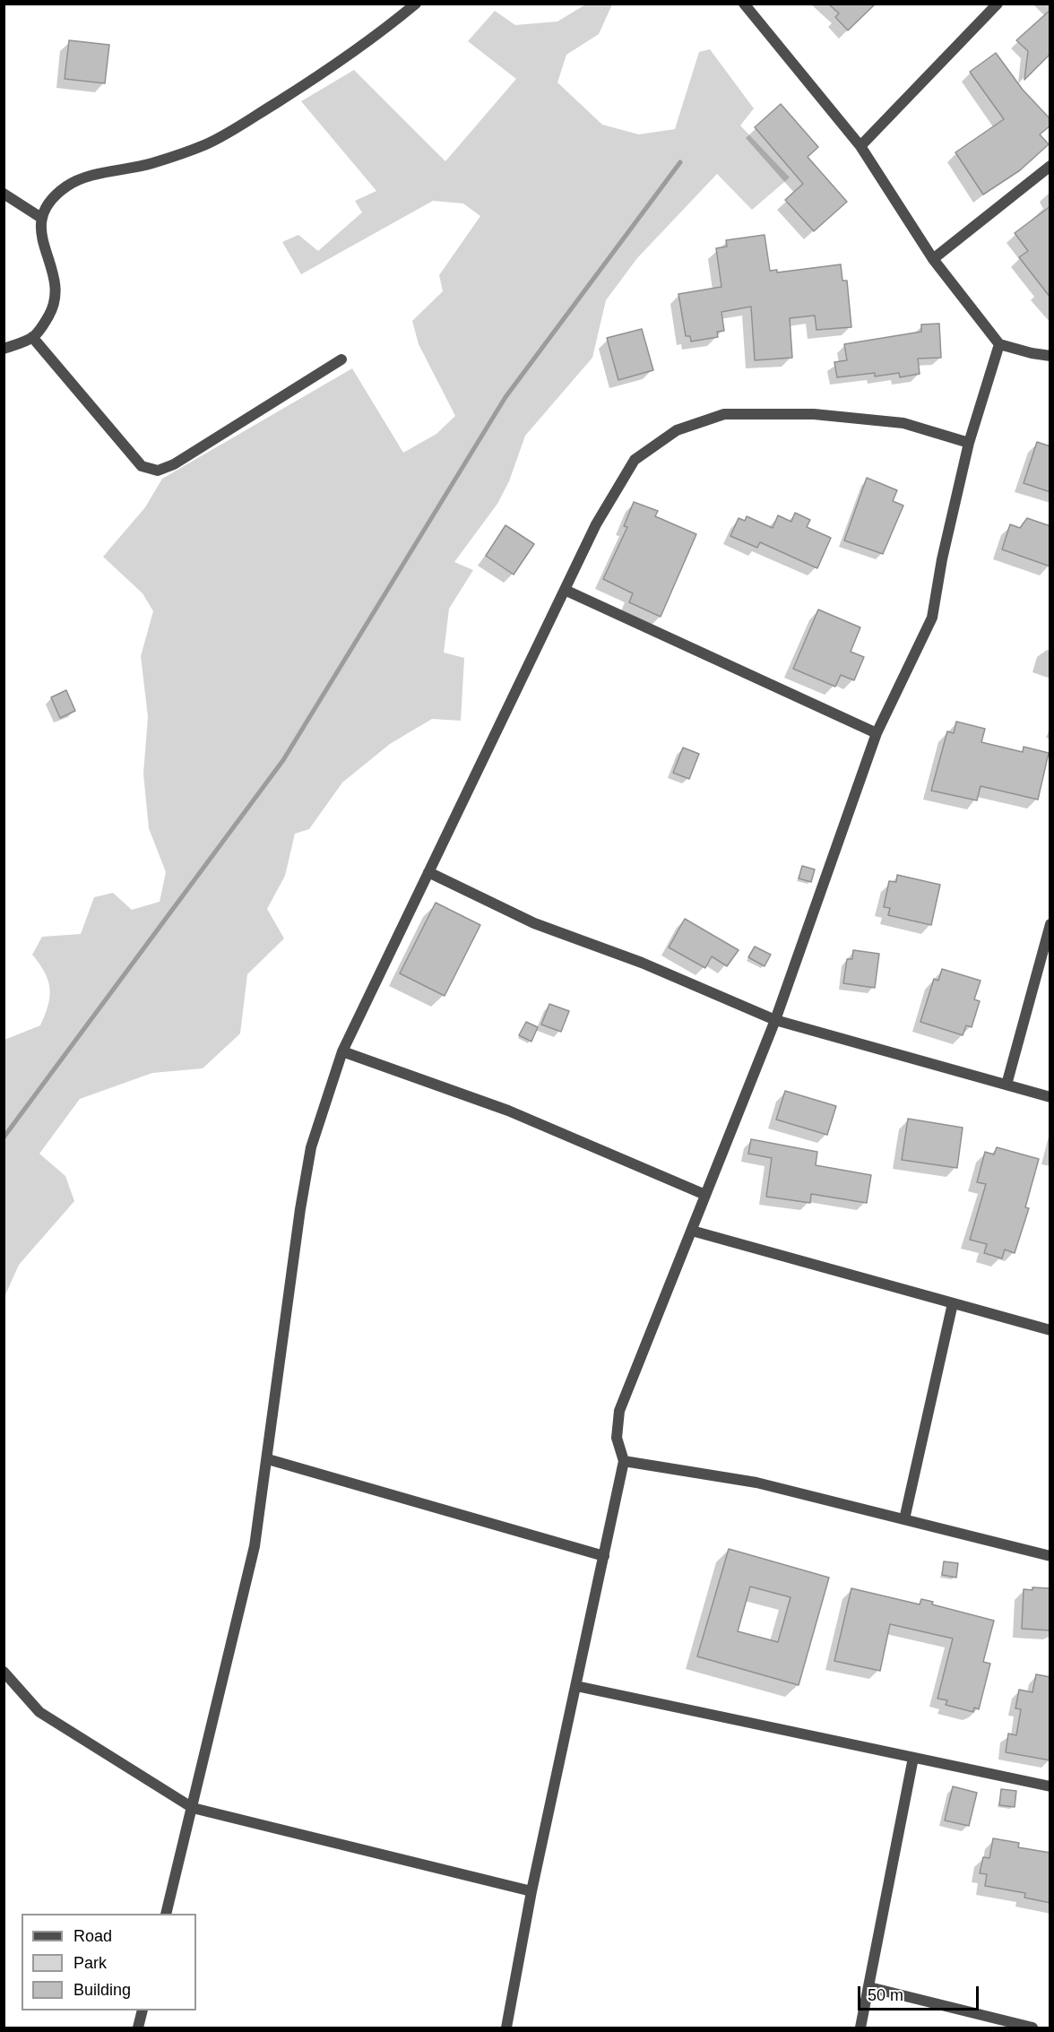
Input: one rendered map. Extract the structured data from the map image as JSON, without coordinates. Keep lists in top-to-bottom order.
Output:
{
  "legend": ["Road", "Park", "Building"],
  "scale_bar": "50 m"
}
